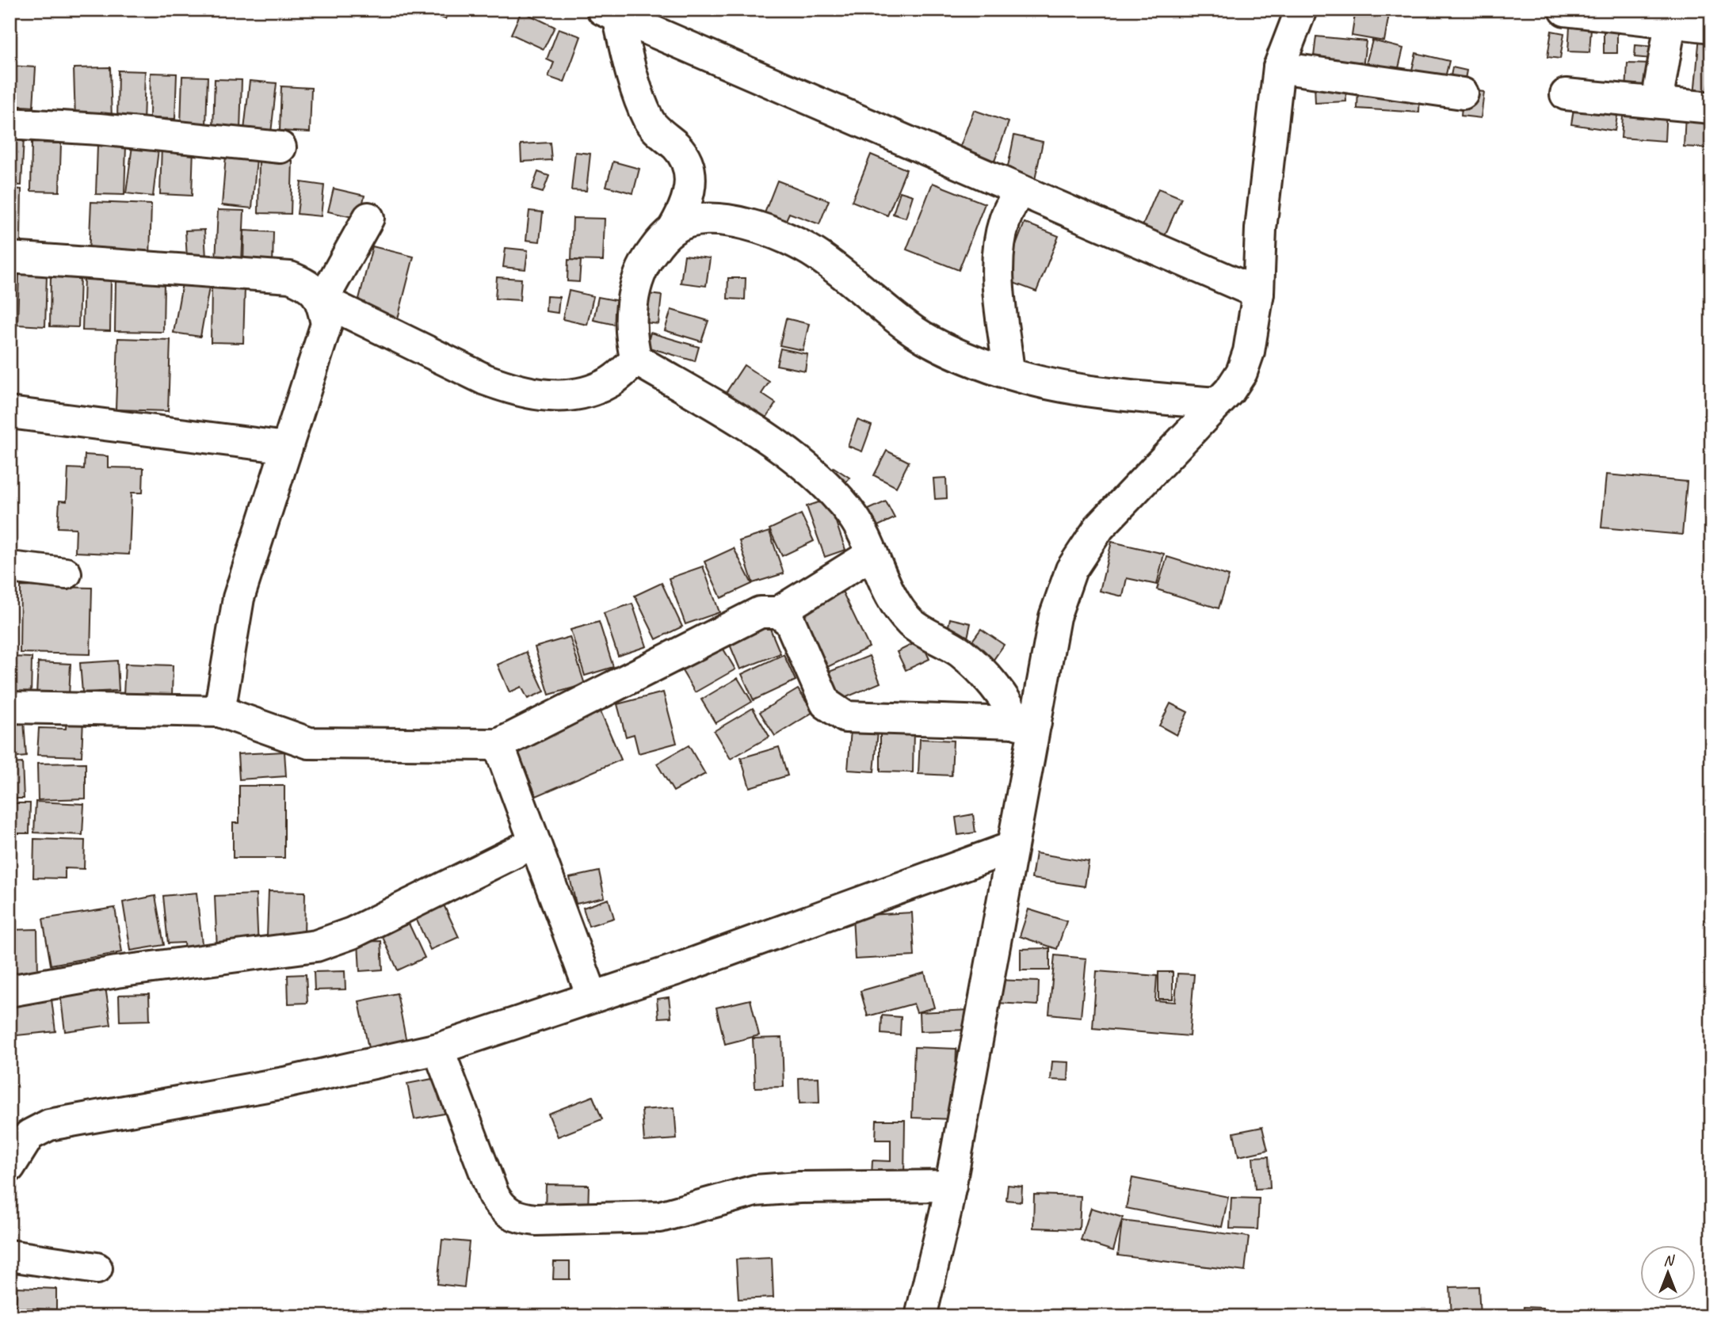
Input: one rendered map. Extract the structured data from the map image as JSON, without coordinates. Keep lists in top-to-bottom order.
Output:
{
  "north": "top"
}
